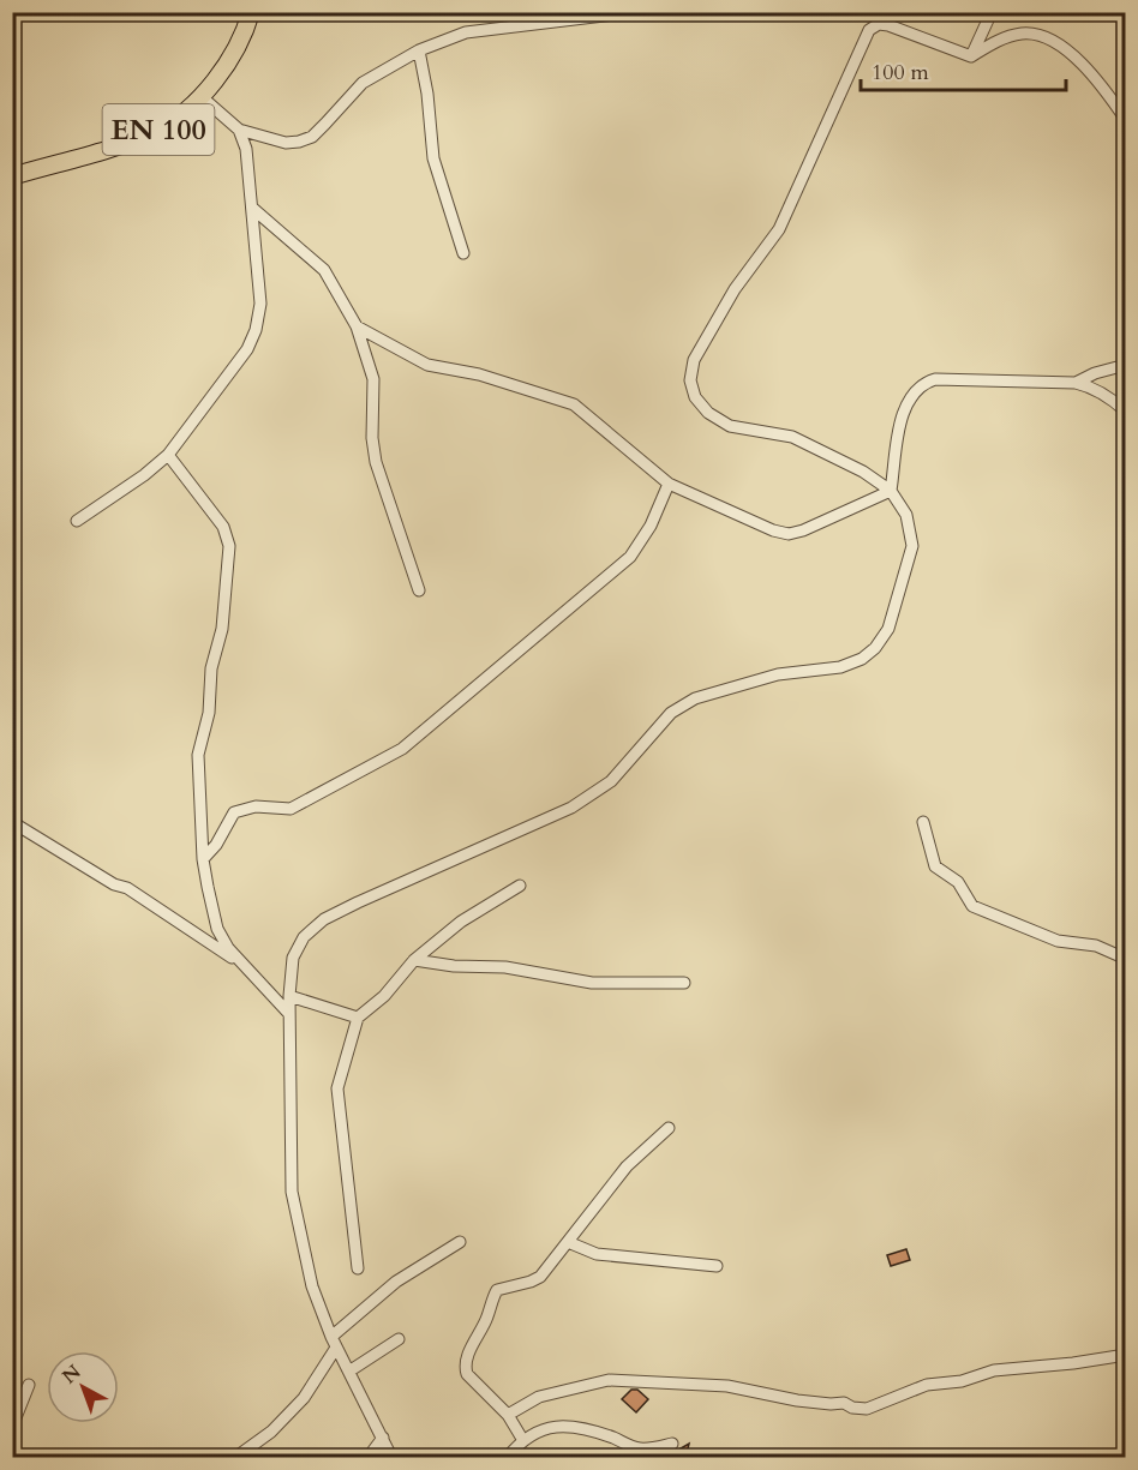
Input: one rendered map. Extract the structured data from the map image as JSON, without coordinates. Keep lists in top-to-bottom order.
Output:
{
  "streets": {
    "main road": ["EN 100"]
  },
  "scale_bar": "100 m",
  "north": "top left"
}
